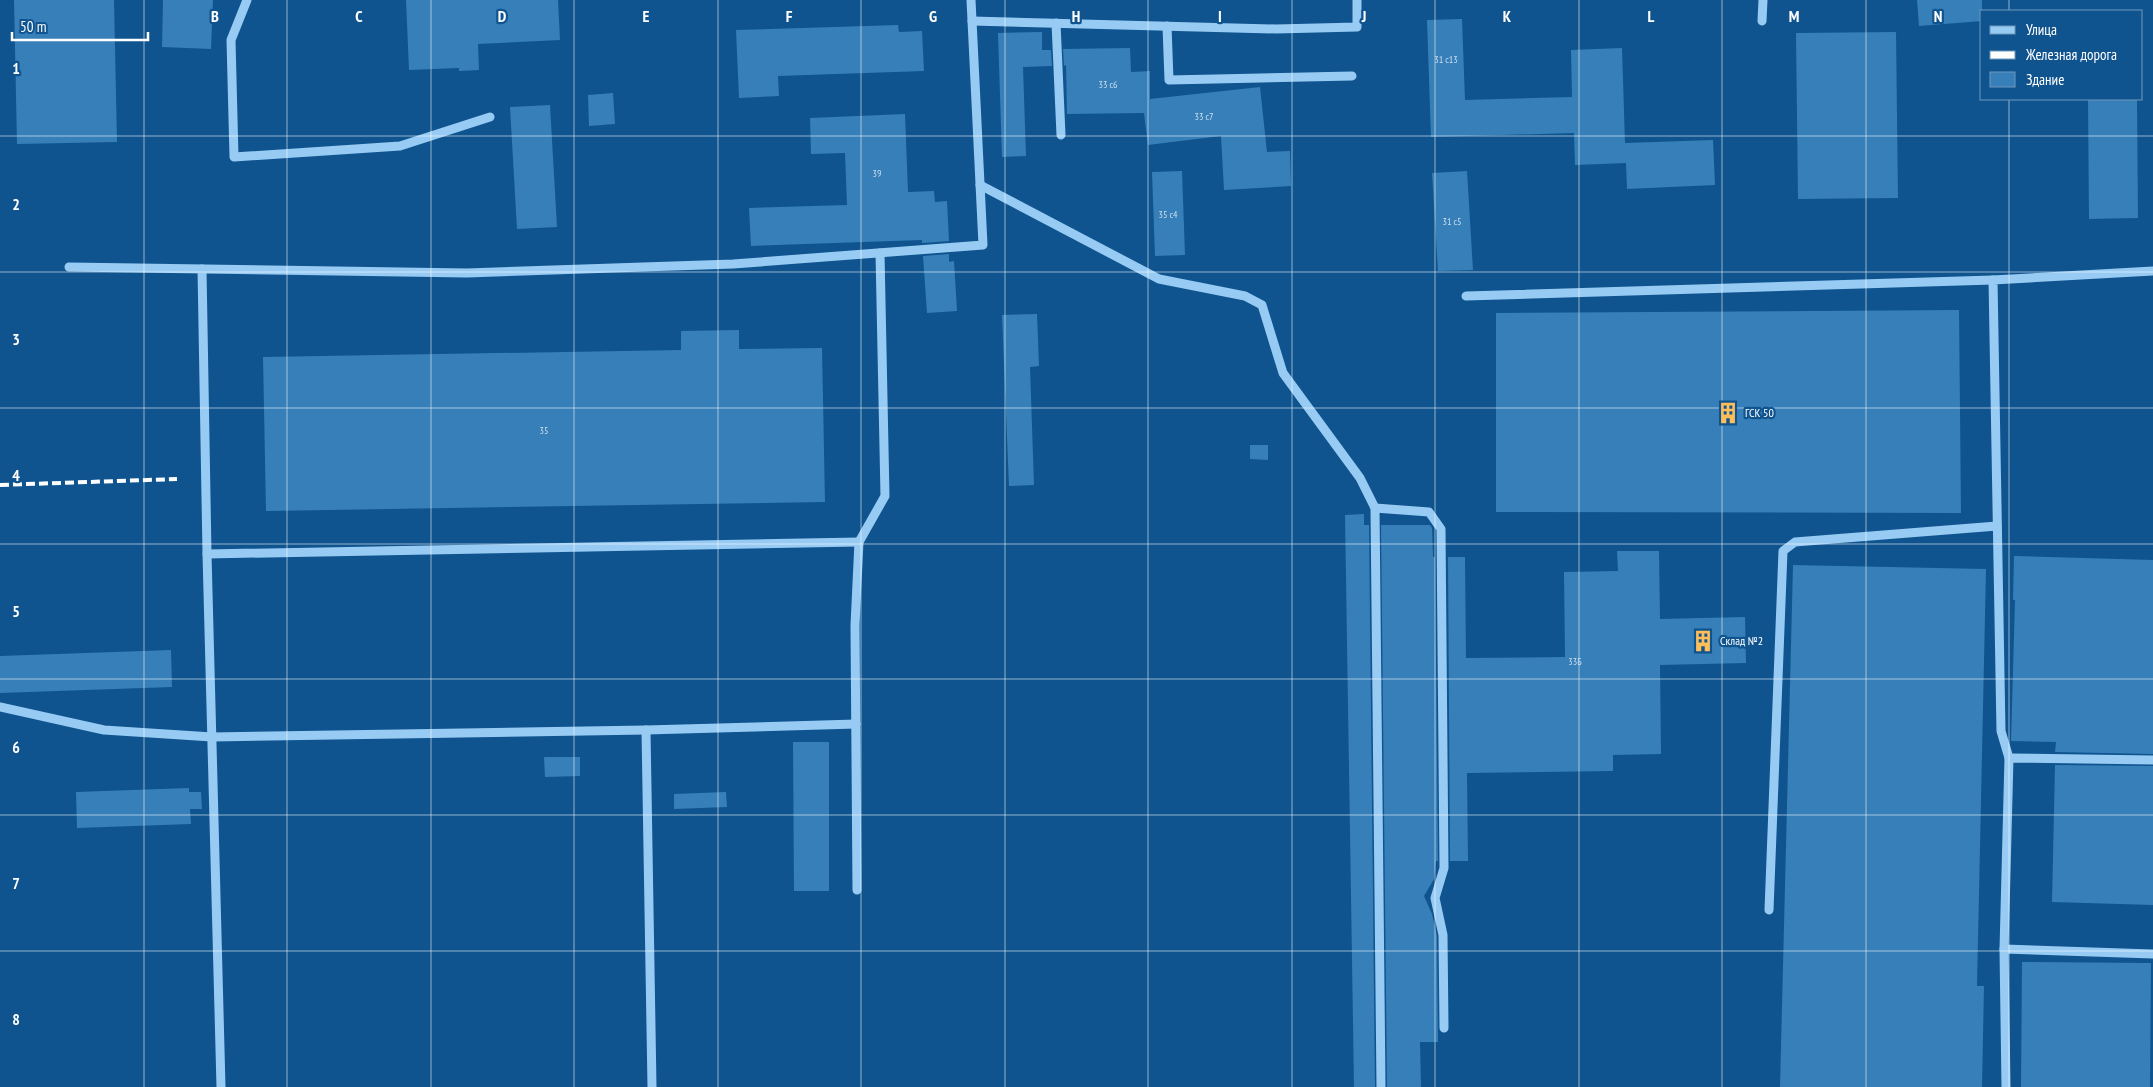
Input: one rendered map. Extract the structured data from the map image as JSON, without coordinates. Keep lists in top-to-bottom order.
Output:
{
  "places": {
    "building": ["ГСК 50", "Склад №2"]
  },
  "house_numbers": [
    "31 с13",
    "33 с6",
    "33 с7",
    "39",
    "35 с4",
    "31 с5",
    "35",
    "33Б"
  ],
  "legend": ["Улица", "Железная дорога", "Здание"],
  "scale_bar": "50 m",
  "grid": {
    "columns": [
      "B",
      "C",
      "D",
      "E",
      "F",
      "G",
      "H",
      "I",
      "J",
      "K",
      "L",
      "M",
      "N"
    ],
    "rows": [
      "1",
      "2",
      "3",
      "4",
      "5",
      "6",
      "7",
      "8"
    ]
  }
}
